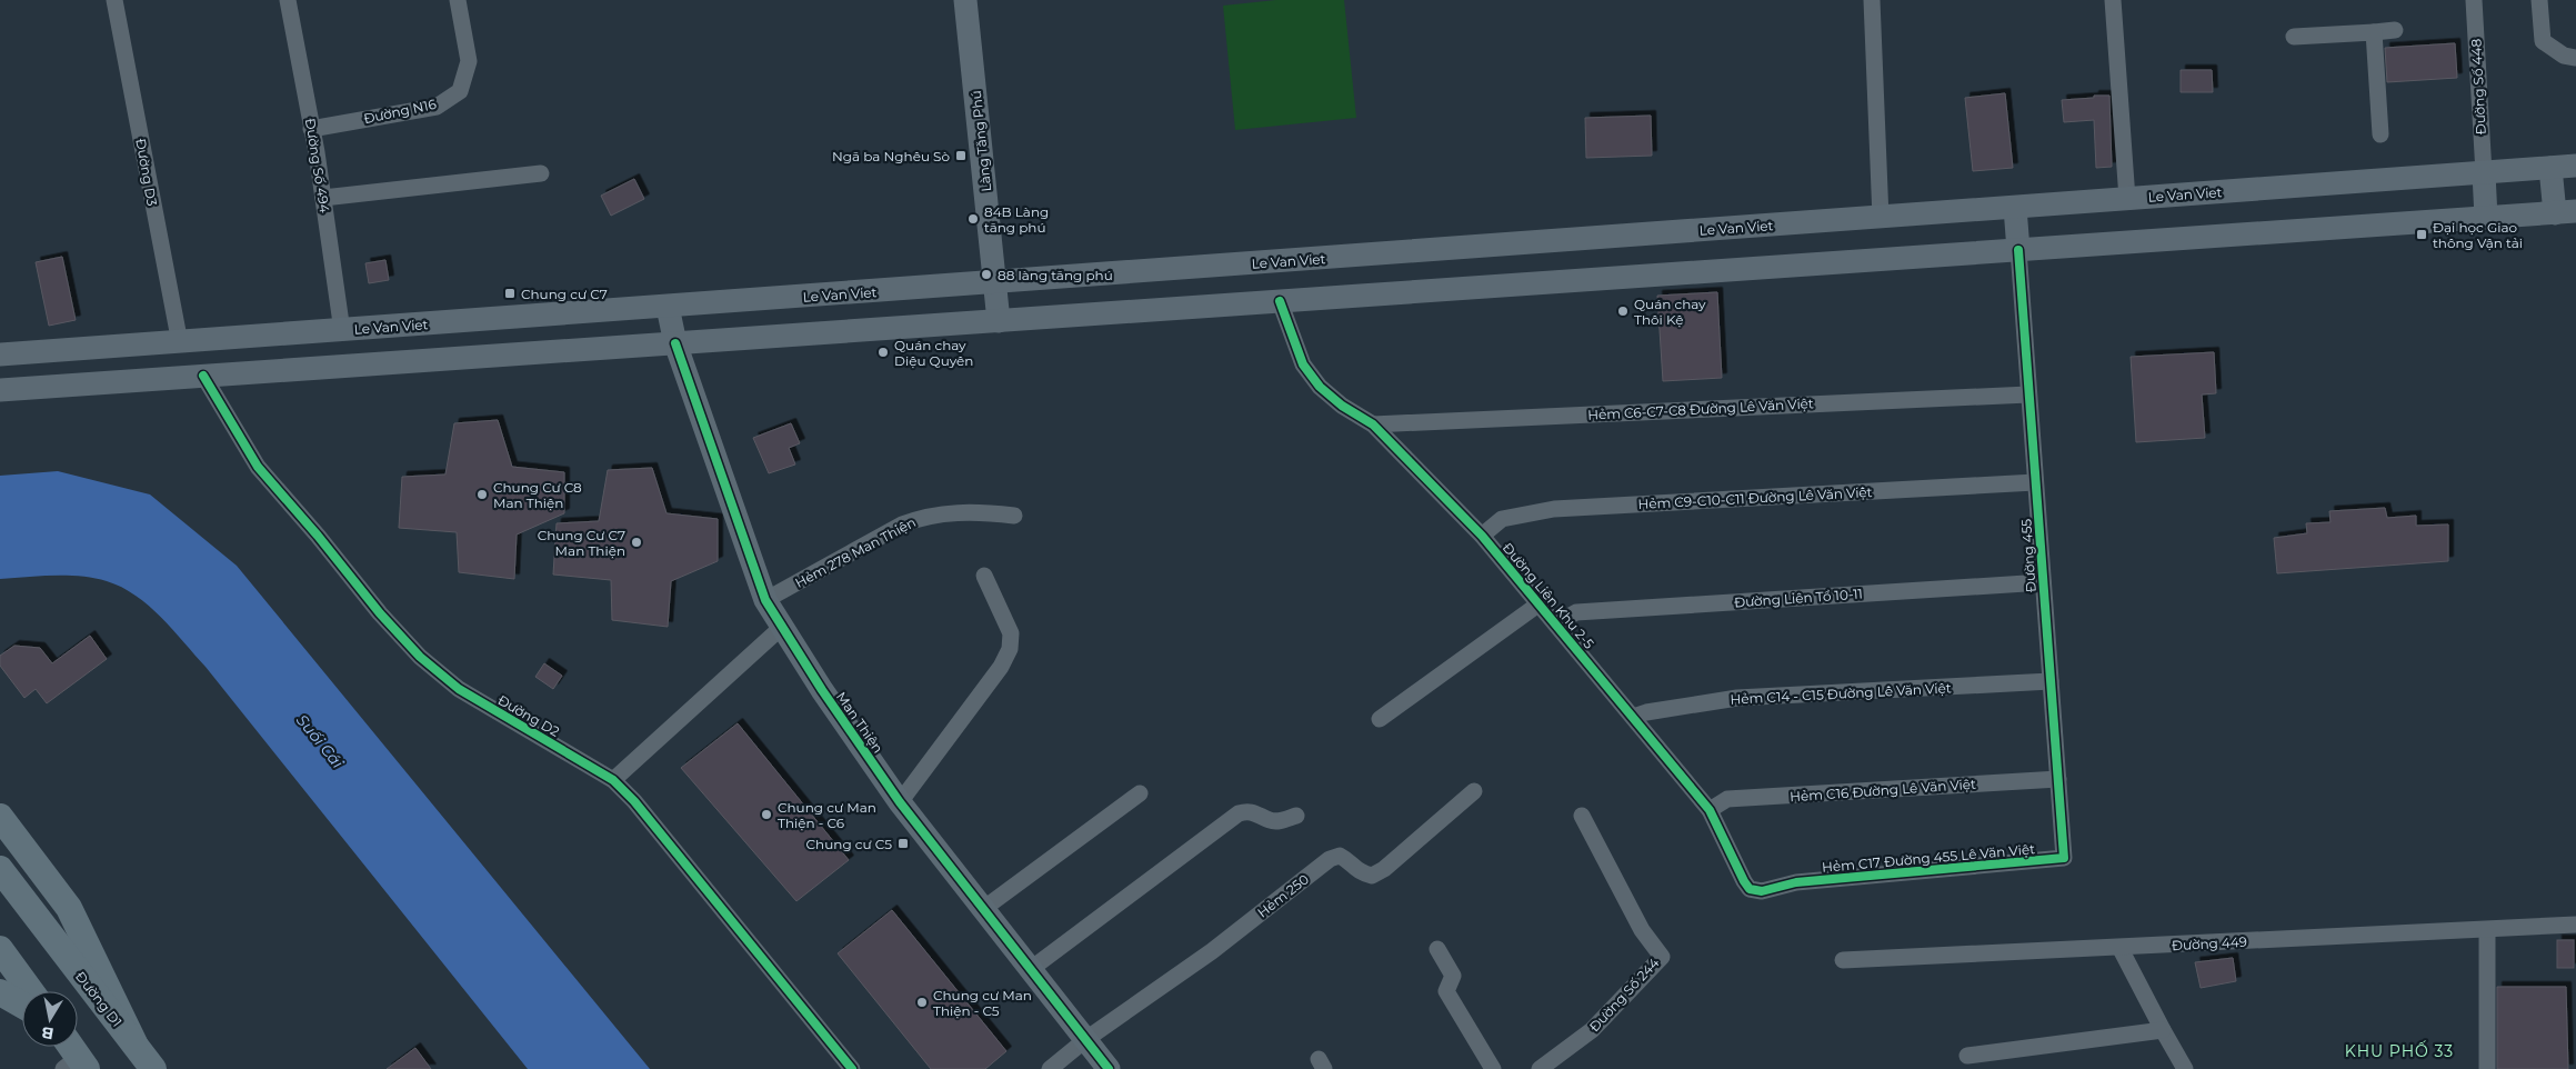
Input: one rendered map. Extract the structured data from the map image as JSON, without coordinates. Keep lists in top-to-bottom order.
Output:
{
  "streets": {
    "main road": [
      "Làng Tăng Phú",
      "Le Van Viet",
      "Man Thiện",
      "Đường D1"
    ],
    "street": [
      "Đường Số 448",
      "Đường N16",
      "Đường Số 494",
      "Đường D3",
      "Hẻm C6-C7-C8 Đường Lê Văn Việt",
      "Hẻm C9-C10-C11 Đường Lê Văn Việt",
      "Hẻm 278 Man Thiện",
      "Đường 455",
      "Đường Liên Khu 2-5",
      "Đường Liên Tổ 10-11",
      "Hẻm C14 - C15 Đường Lê Văn Việt",
      "Đường D2",
      "Hẻm C16 Đường Lê Văn Việt",
      "Hẻm C17 Đường 455 Lê Văn Việt",
      "Hẻm 250",
      "Đường 449",
      "Đường Số 244"
    ]
  },
  "crossings": [
    ["Đường Số 448", "Le Van Viet"],
    ["Đường N16", "Đường Số 494"],
    ["Làng Tăng Phú", "Le Van Viet"],
    ["Đường Số 494", "Le Van Viet"],
    ["Đường D3", "Le Van Viet"],
    ["Le Van Viet", "Man Thiện"],
    ["Hẻm C6-C7-C8 Đường Lê Văn Việt", "Đường 455"],
    ["Hẻm C6-C7-C8 Đường Lê Văn Việt", "Đường Liên Khu 2-5"],
    ["Hẻm C9-C10-C11 Đường Lê Văn Việt", "Đường 455"],
    ["Hẻm C9-C10-C11 Đường Lê Văn Việt", "Đường Liên Khu 2-5"],
    ["Hẻm 278 Man Thiện", "Man Thiện"],
    ["Đường 455", "Đường Liên Tổ 10-11"],
    ["Đường 455", "Hẻm C14 - C15 Đường Lê Văn Việt"],
    ["Đường 455", "Hẻm C16 Đường Lê Văn Việt"],
    ["Đường 455", "Hẻm C17 Đường 455 Lê Văn Việt"],
    ["Đường Liên Khu 2-5", "Đường Liên Tổ 10-11"],
    ["Đường Liên Khu 2-5", "Hẻm C14 - C15 Đường Lê Văn Việt"],
    ["Đường Liên Khu 2-5", "Hẻm C16 Đường Lê Văn Việt"],
    ["Đường Liên Khu 2-5", "Hẻm C17 Đường 455 Lê Văn Việt"],
    ["Man Thiện", "Hẻm 250"]
  ],
  "districts": ["KHU PHỐ 33"],
  "water": ["Suối Cái"],
  "places": {
    "transit": [
      "Ngã ba Nghêu Sò",
      "Đại học Giao thông Vận tải",
      "Chung cư C7",
      "Chung cư C5"
    ],
    "other": [
      "84B Làng tăng phú",
      "88 làng tăng phú",
      "Quán chay Thôi Kệ",
      "Quán chay Diệu Quyên",
      "Chung Cư C8 Man Thiện",
      "Chung Cư C7 Man Thiện",
      "Chung cư Man Thiện - C6",
      "Chung cư Man Thiện - C5"
    ]
  },
  "north": "bottom"
}
